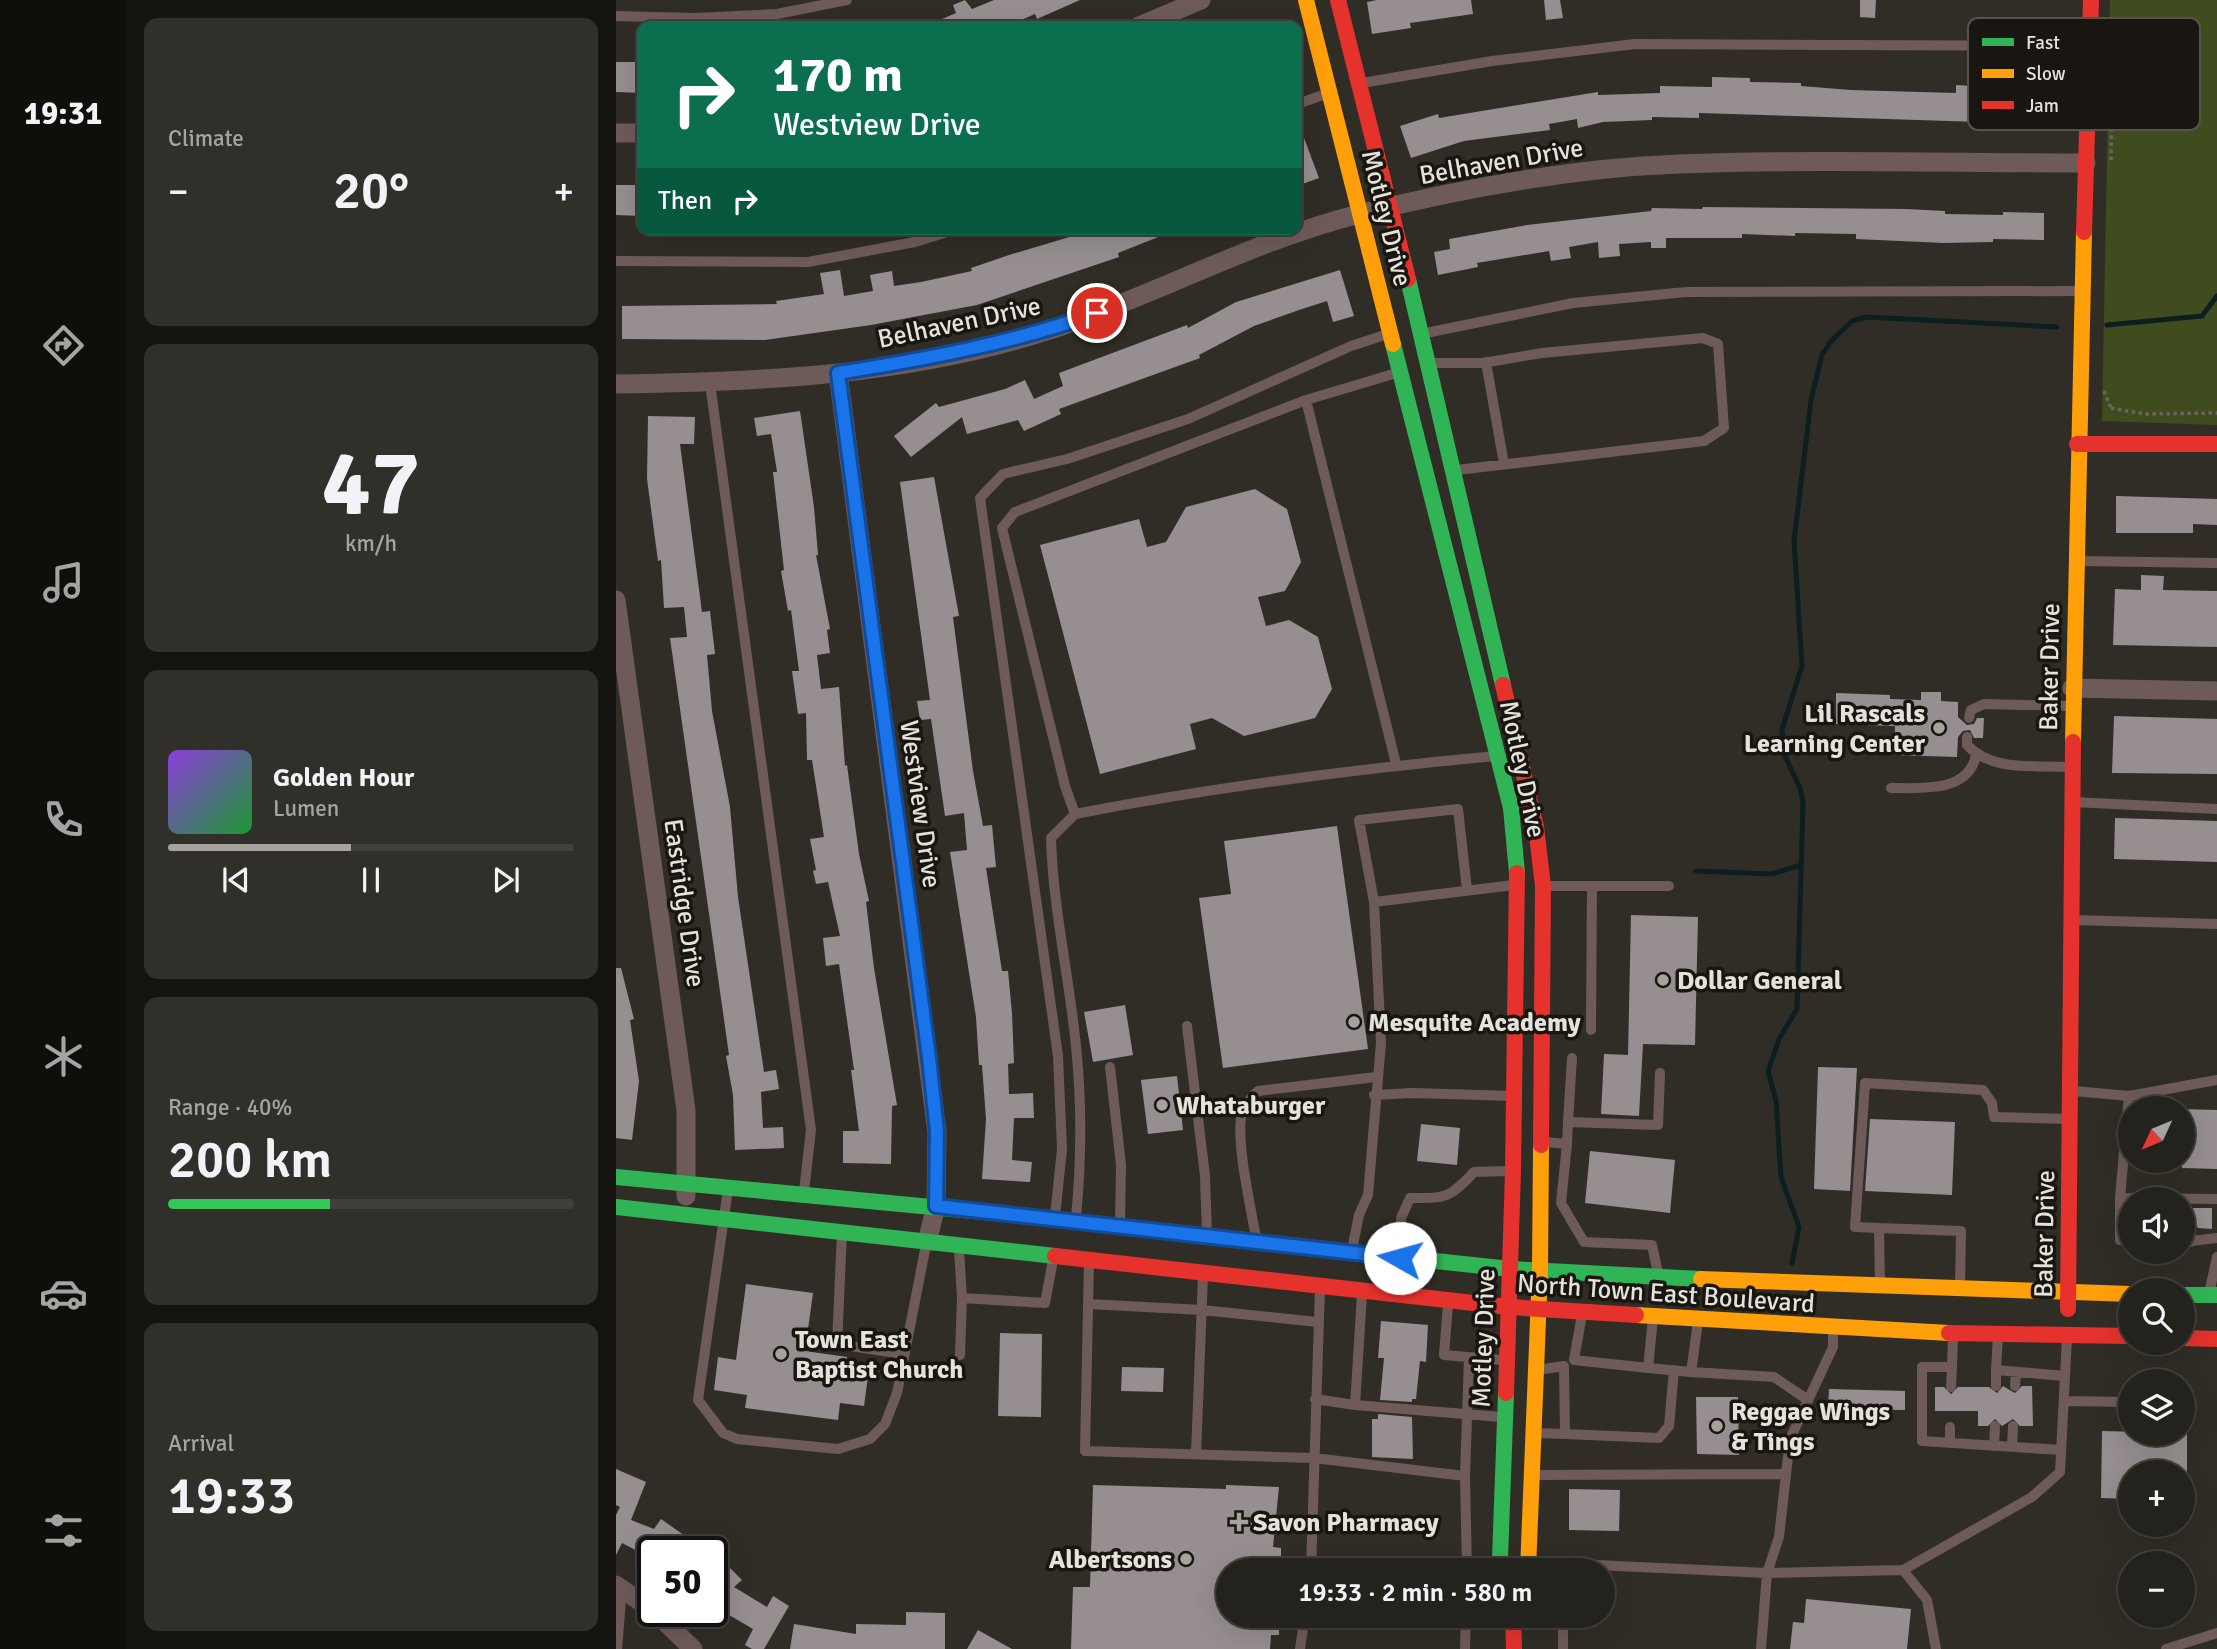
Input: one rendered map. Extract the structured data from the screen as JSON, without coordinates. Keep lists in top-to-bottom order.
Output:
{
  "streets": {
    "main road": ["Motley Drive", "Baker Drive", "North Town East Boulevard"],
    "street": ["Belhaven Drive", "Westview Drive", "Eastridge Drive"]
  },
  "crossings": [
    ["Belhaven Drive", "Motley Drive"],
    ["Belhaven Drive", "Baker Drive"],
    ["Belhaven Drive", "Westview Drive"],
    ["Motley Drive", "North Town East Boulevard"],
    ["Baker Drive", "North Town East Boulevard"],
    ["Westview Drive", "North Town East Boulevard"],
    ["Eastridge Drive", "North Town East Boulevard"]
  ],
  "places": {
    "other": [
      "Lil Rascals Learning Center",
      "Dollar General",
      "Mesquite Academy",
      "Whataburger",
      "Town East Baptist Church",
      "Reggae Wings & Tings",
      "Albertsons"
    ],
    "health": ["Savon Pharmacy"]
  },
  "legend": ["Fast", "Slow", "Jam"],
  "north": "bottom left",
  "page": {
    "tabs": "19:31",
    "tile": [
      "Climate",
      ["47", "km/h"],
      ["Range · 40%", "200 km"],
      ["Arrival", "19:33"]
    ],
    "turn": ["170 m", "Westview Drive"],
    "heat": ["−", "20°", "+"],
    "then": "Then",
    "song": ["Golden Hour", "Lumen"],
    "map_buttons": ["+", "−"],
    "limit": "50",
    "trip": "19:33 · 2 min · 580 m"
  }
}
